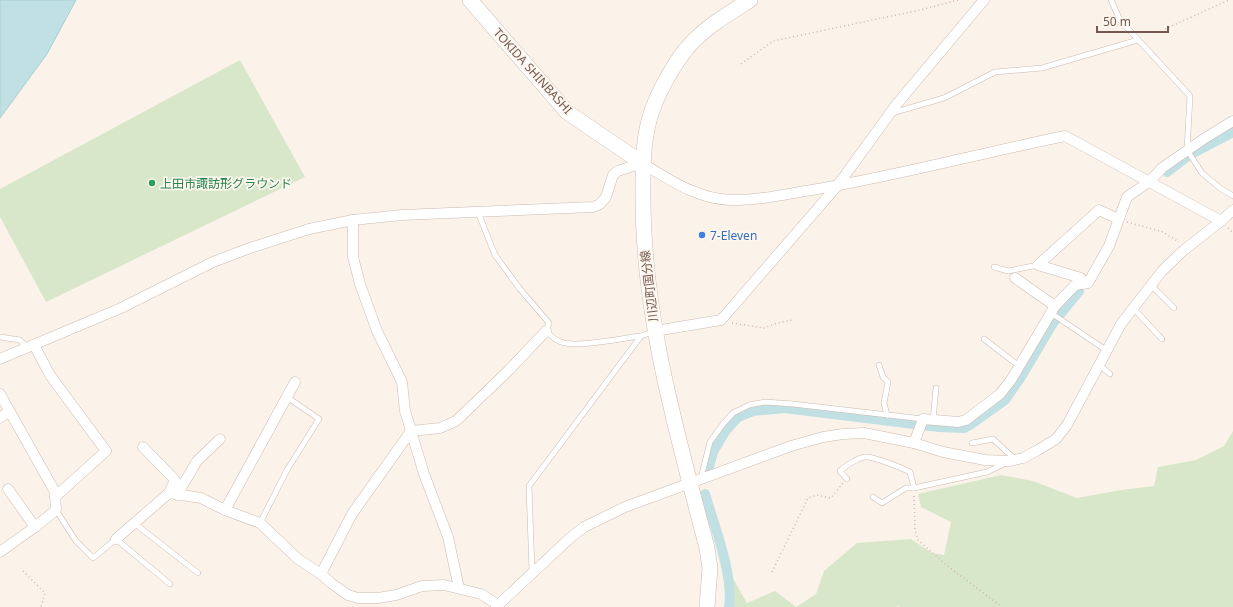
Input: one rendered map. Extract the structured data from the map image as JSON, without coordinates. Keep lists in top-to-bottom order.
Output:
{
  "streets": {
    "street": ["TOKIDA SHINBASHI", "川辺町国分線"]
  },
  "crossings": [
    ["TOKIDA SHINBASHI", "川辺町国分線"]
  ],
  "places": ["上田市諏訪形グラウンド", "7-Eleven"],
  "scale_bar": "50 m"
}
